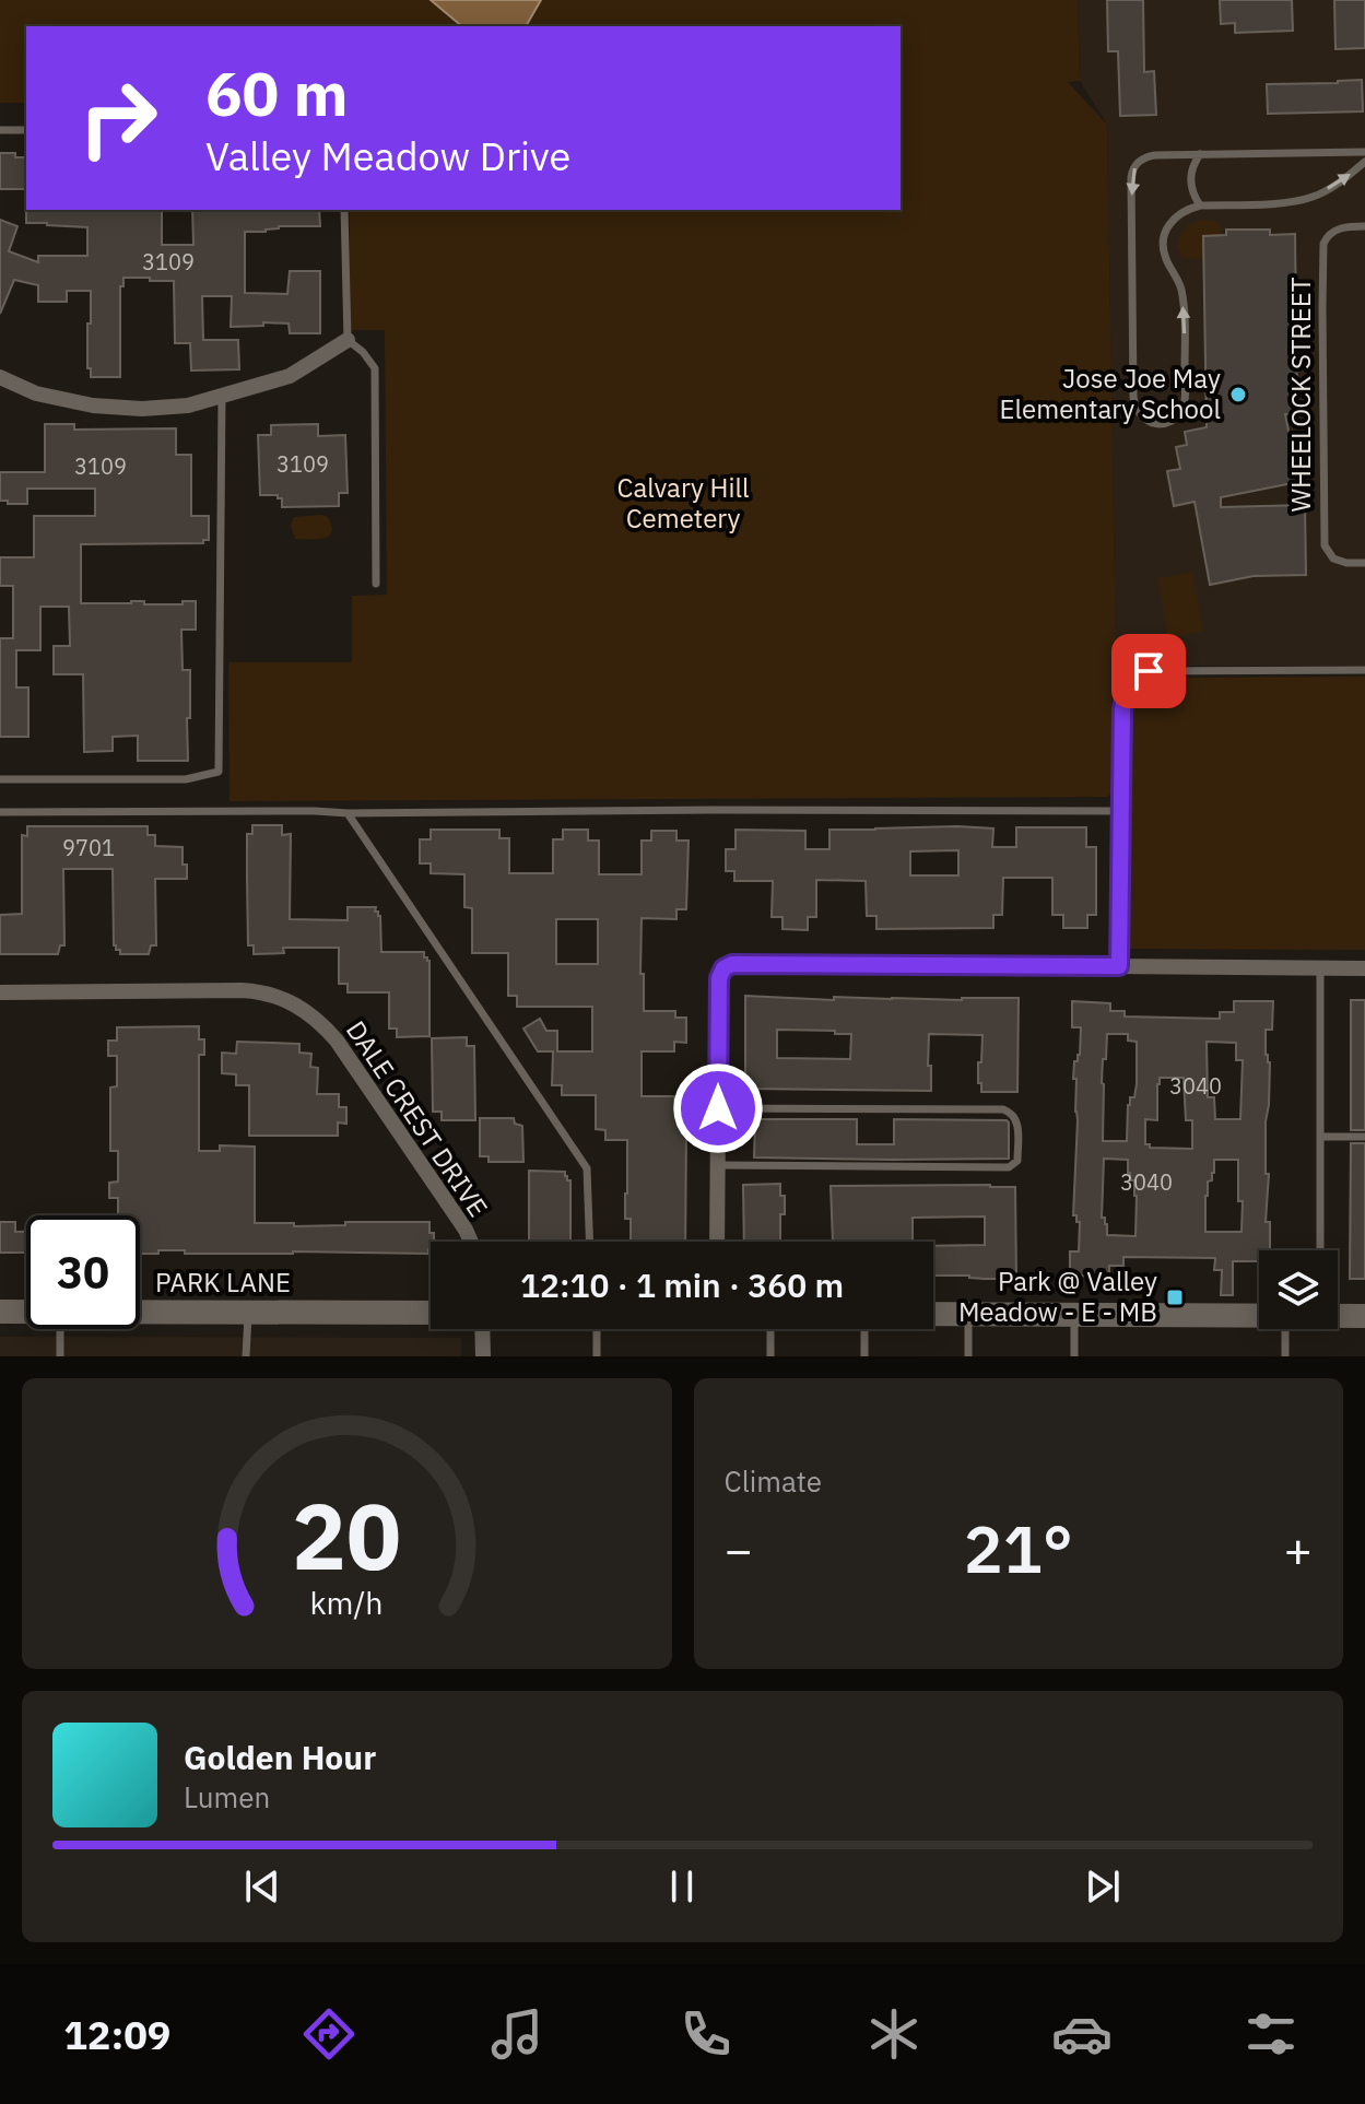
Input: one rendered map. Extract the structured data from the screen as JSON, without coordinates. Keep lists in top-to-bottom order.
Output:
{
  "streets": {
    "street": ["DALE CREST DRIVE", "PARK LANE"],
    "lane": ["WHEELOCK STREET"]
  },
  "parks": ["Calvary Hill Cemetery"],
  "places": {
    "other": ["Jose Joe May Elementary School"],
    "transit": ["Park @ Valley Meadow - E - MB"]
  },
  "house_numbers": [
    "3109",
    "3109",
    "3109",
    "9701",
    "3040",
    "3040"
  ],
  "page": {
    "turn": ["60 m", "Valley Meadow Drive"],
    "limit": "30",
    "trip": "12:10 · 1 min · 360 m",
    "tile": "Climate",
    "heat": ["−", "21°", "+"],
    "song": ["Golden Hour", "Lumen"],
    "tabs": "12:09",
    "gauge": ["20", "km/h"]
  }
}
